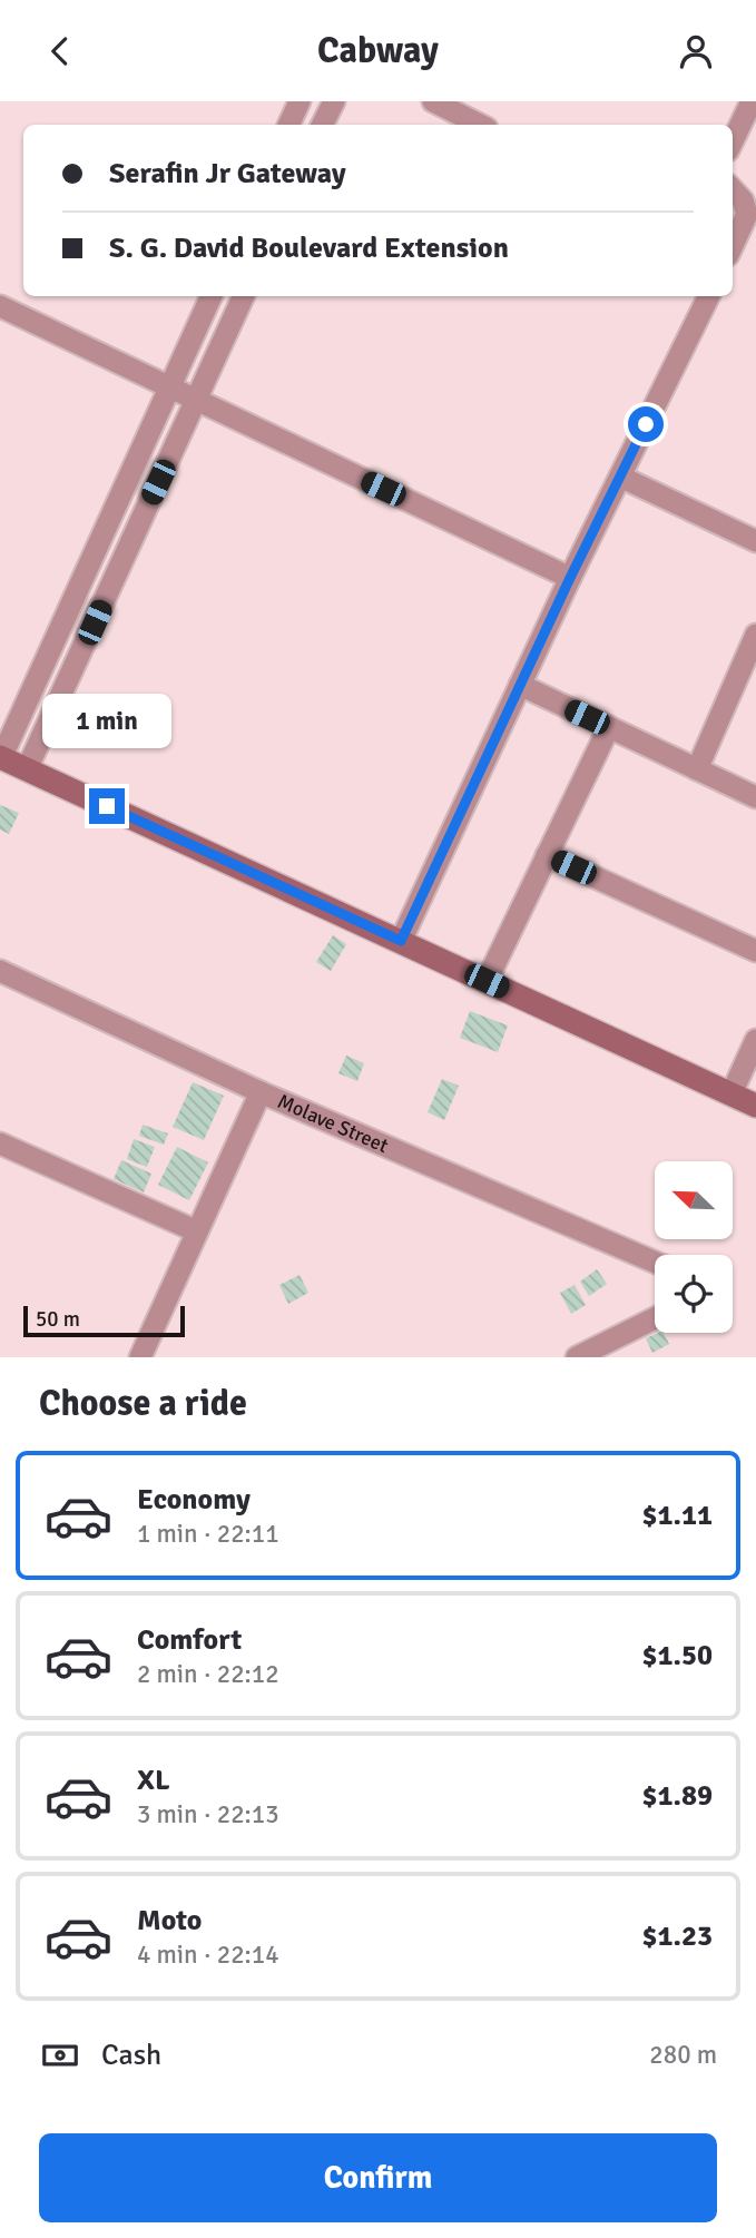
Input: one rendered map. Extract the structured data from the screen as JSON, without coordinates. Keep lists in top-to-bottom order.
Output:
{
  "streets": {
    "street": ["Molave Street"]
  },
  "scale_bar": "50 m",
  "north": "top left",
  "page": {
    "header": "Cabway",
    "banner": ["Serafin Jr Gateway", "S. G. David Boulevard Extension"],
    "bubble": "1 min",
    "scale": "50 m",
    "heading": "Choose a ride",
    "list": [
      {
        "name": "Economy",
        "note": "1 min · 22:11",
        "value": "$1.11"
      },
      {
        "name": "Comfort",
        "note": "2 min · 22:12",
        "value": "$1.50"
      },
      {
        "name": "XL",
        "note": "3 min · 22:13",
        "value": "$1.89"
      },
      {
        "name": "Moto",
        "note": "4 min · 22:14",
        "value": "$1.23"
      }
    ],
    "pay": ["Cash", "280 m"],
    "buttons": "Confirm"
  }
}
